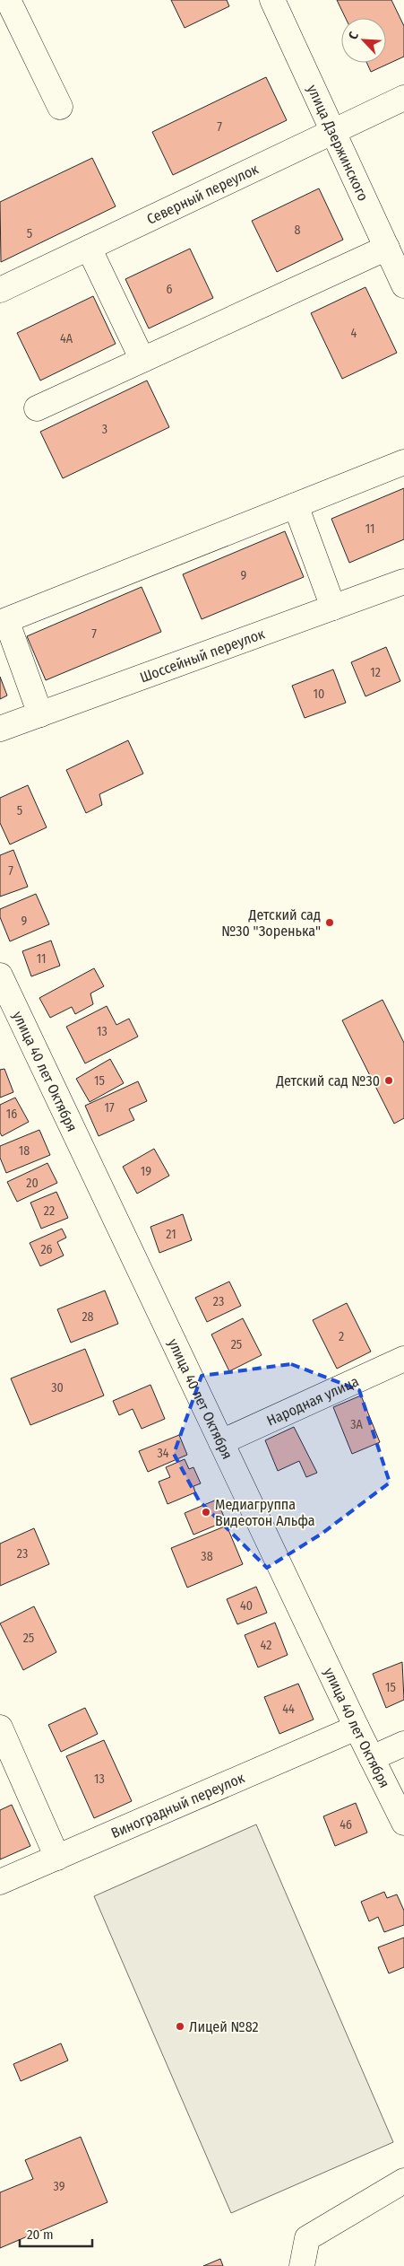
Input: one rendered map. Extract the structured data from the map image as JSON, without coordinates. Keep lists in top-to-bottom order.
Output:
{
  "streets": {
    "street": [
      "улица Дзержинского",
      "Северный переулок",
      "Шоссейный переулок",
      "улица 40 лет Октября",
      "Народная улица",
      "Виноградный переулок"
    ]
  },
  "crossings": [
    ["улица Дзержинского", "Северный переулок"],
    ["улица 40 лет Октября", "Народная улица"],
    ["улица 40 лет Октября", "Виноградный переулок"]
  ],
  "places": [
    "Детский сад №30 \"Зоренька\"",
    "Детский сад №30",
    "Медиагруппа Видеотон Альфа",
    "Лицей №82"
  ],
  "house_numbers": [
    "7",
    "8",
    "5",
    "6",
    "4",
    "4А",
    "3",
    "11",
    "9",
    "7",
    "12",
    "10",
    "5",
    "7",
    "9",
    "11",
    "13",
    "15",
    "17",
    "16",
    "18",
    "19",
    "20",
    "22",
    "21",
    "26",
    "23",
    "28",
    "2",
    "25",
    "30",
    "3А",
    "34",
    "23",
    "38",
    "40",
    "25",
    "42",
    "15",
    "44",
    "13",
    "46",
    "39"
  ],
  "scale_bar": "20 m",
  "north": "top left"
}
